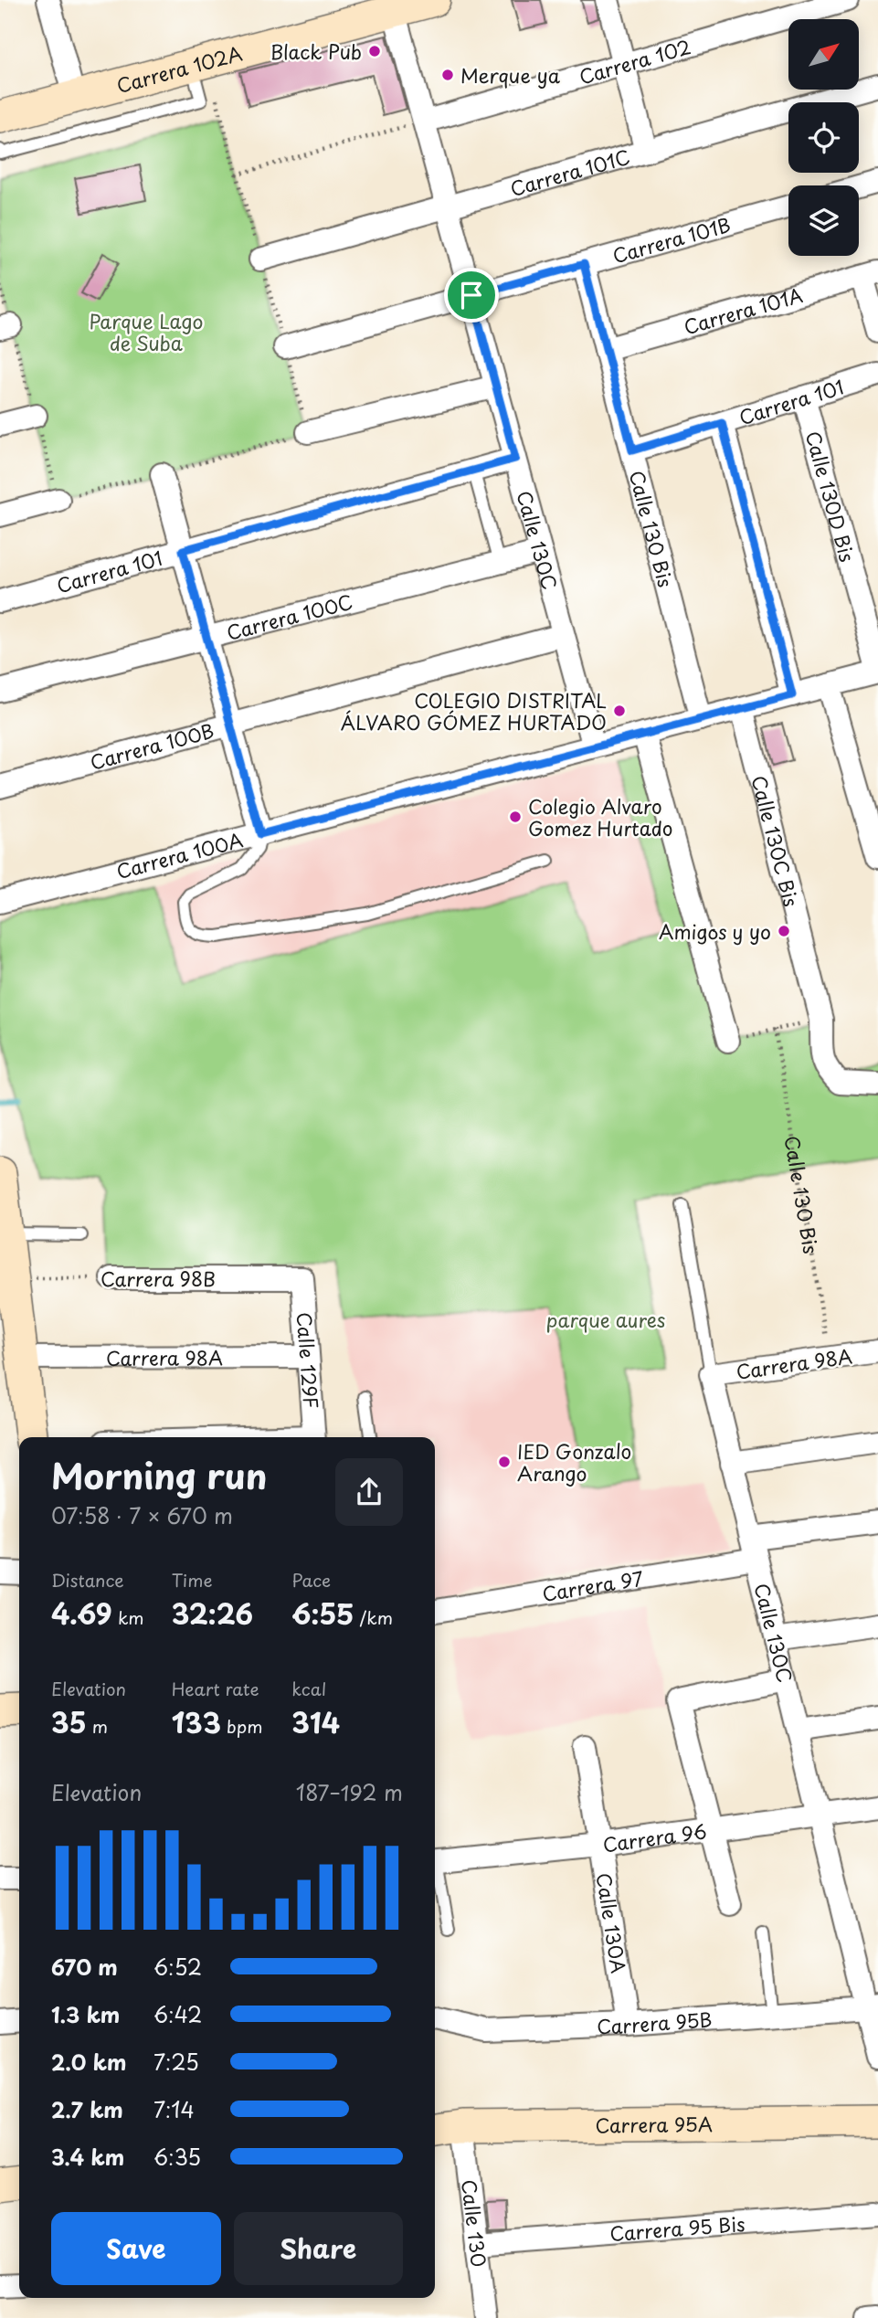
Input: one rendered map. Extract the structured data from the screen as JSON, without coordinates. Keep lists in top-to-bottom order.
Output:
{
  "streets": {
    "street": [
      "Carrera 102",
      "Carrera 102A",
      "Carrera 101C",
      "Carrera 101B",
      "Carrera 101A",
      "Carrera 101",
      "Calle 130D Bis",
      "Calle 130 Bis",
      "Calle 130C",
      "Carrera 100C",
      "Carrera 100B",
      "Calle 130C Bis",
      "Carrera 100A",
      "Carrera 98B",
      "Carrera 98A",
      "Calle 129F",
      "Carrera 97",
      "Carrera 96",
      "Calle 130A",
      "Carrera 95B",
      "Carrera 95A",
      "Calle 130",
      "Carrera 95 Bis"
    ]
  },
  "crossings": [
    ["Carrera 102", "Calle 130C"],
    ["Carrera 102A", "Calle 130C"],
    ["Carrera 101C", "Calle 130C"],
    ["Carrera 101B", "Calle 130 Bis"],
    ["Carrera 101B", "Calle 130C"],
    ["Carrera 101A", "Calle 130 Bis"],
    ["Carrera 101", "Calle 130D Bis"],
    ["Carrera 101", "Calle 130 Bis"],
    ["Carrera 101", "Calle 130C"],
    ["Calle 130D Bis", "Carrera 100A"],
    ["Calle 130 Bis", "Carrera 100A"],
    ["Calle 130 Bis", "Carrera 98A"],
    ["Calle 130C", "Carrera 100C"],
    ["Calle 130C", "Carrera 100B"],
    ["Calle 130C", "Carrera 100A"],
    ["Calle 130C", "Carrera 98A"],
    ["Calle 130C", "Carrera 97"],
    ["Calle 130C", "Carrera 96"],
    ["Calle 130C", "Carrera 95B"],
    ["Calle 130C Bis", "Carrera 100A"],
    ["Carrera 98B", "Calle 129F"],
    ["Carrera 98A", "Calle 129F"],
    ["Carrera 96", "Calle 130A"],
    ["Calle 130A", "Carrera 95B"],
    ["Carrera 95A", "Calle 130"],
    ["Calle 130", "Carrera 95 Bis"]
  ],
  "parks": ["Parque Lago de Suba", "parque aures"],
  "places": [
    "Black Pub",
    "Merque ya",
    "COLEGIO DISTRITAL ÁLVARO GÓMEZ HURTADO",
    "Colegio Alvaro Gomez Hurtado",
    "Amigos y yo",
    "IED Gonzalo Arango"
  ],
  "north": "top right",
  "page": {
    "heading": ["Morning run", "07:58 · 7 × 670 m"],
    "stats": [
      ["Distance", "4.69 km"],
      ["Time", "32:26"],
      ["Pace", "6:55 /km"],
      ["Elevation", "35 m"],
      ["Heart rate", "133 bpm"],
      ["kcal", "314"]
    ],
    "chart": ["Elevation", "187–192 m"],
    "list": [
      {
        "name": "670 m",
        "note": "6:52"
      },
      {
        "name": "1.3 km",
        "note": "6:42"
      },
      {
        "name": "2.0 km",
        "note": "7:25"
      },
      {
        "name": "2.7 km",
        "note": "7:14"
      },
      {
        "name": "3.4 km",
        "note": "6:35"
      }
    ],
    "buttons": ["Save", "Share"]
  }
}
